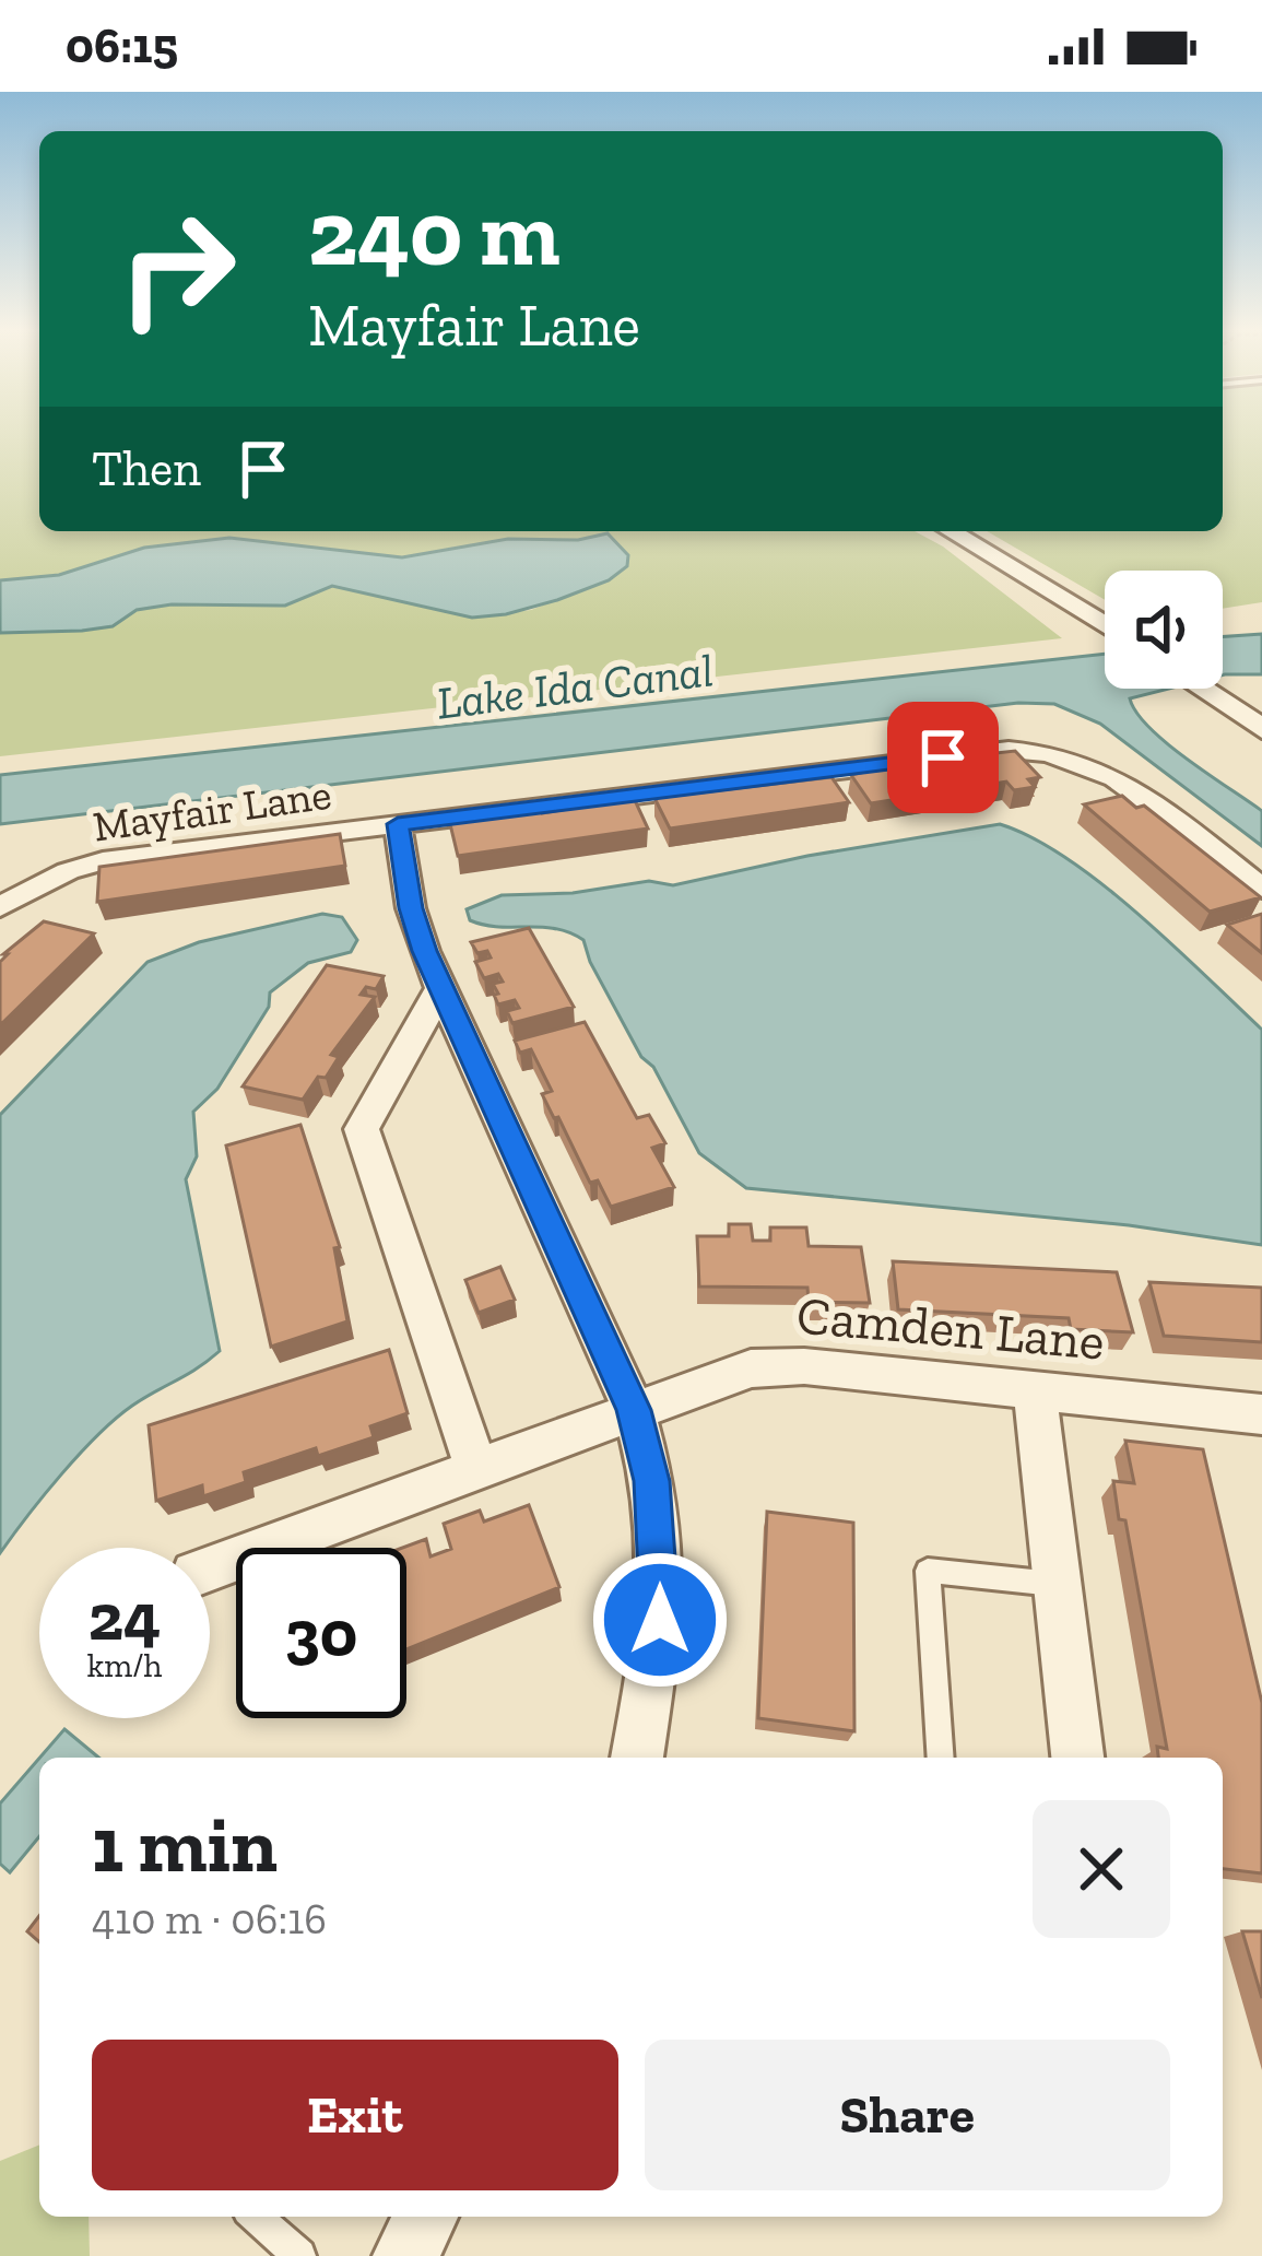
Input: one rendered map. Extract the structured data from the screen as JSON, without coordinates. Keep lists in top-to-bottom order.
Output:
{
  "streets": {
    "street": ["Mayfair Lane", "Camden Lane"]
  },
  "water": ["Lake Ida Canal"],
  "page": {
    "status": "06:15",
    "turn": ["240 m", "Mayfair Lane"],
    "then": "Then",
    "speed": "24 km/h",
    "limit": "30",
    "heading": ["1 min", "410 m · 06:16"],
    "buttons": ["Exit", "Share"]
  }
}
